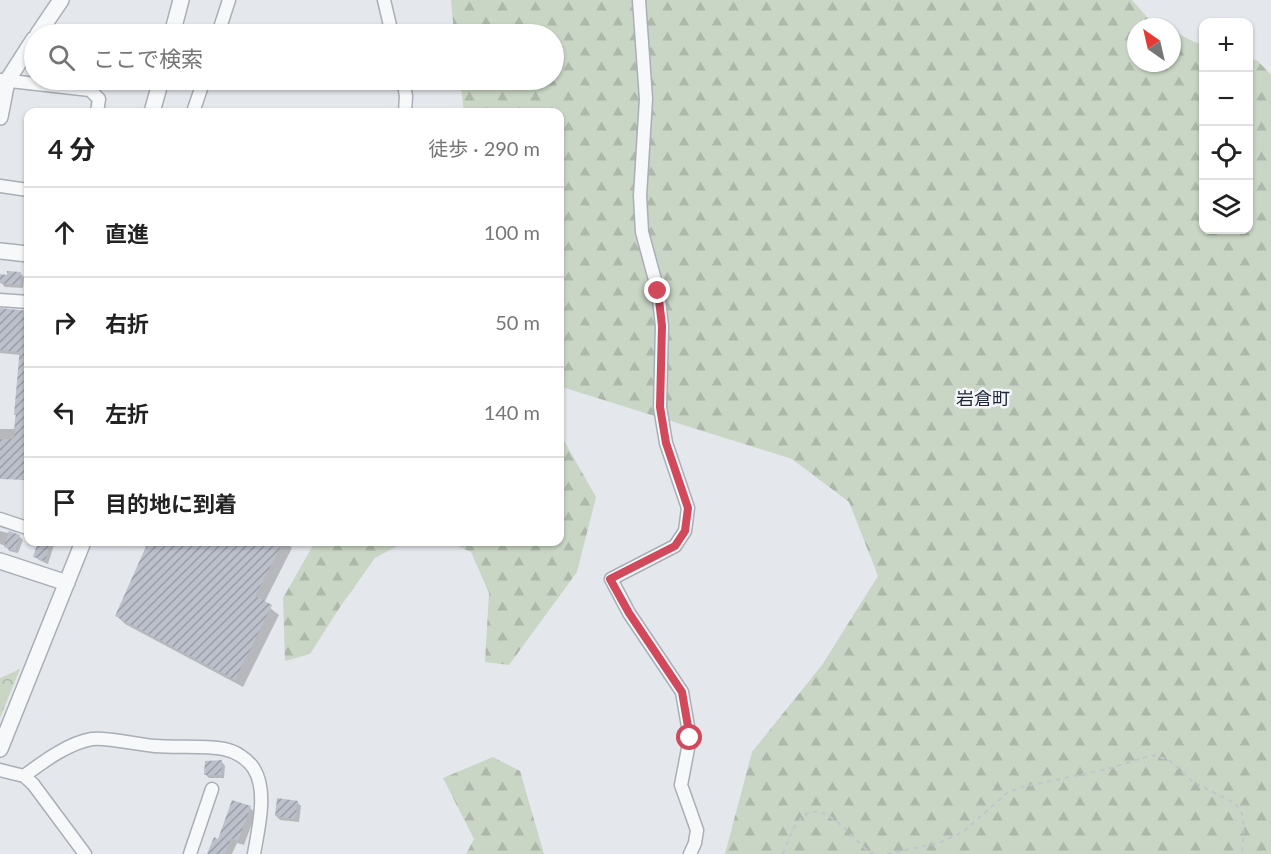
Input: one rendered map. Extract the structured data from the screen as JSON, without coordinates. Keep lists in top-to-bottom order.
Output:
{
  "districts": ["岩倉町"],
  "north": "top left",
  "page": {
    "map_buttons": ["+", "−"],
    "search": "ここで検索",
    "heading": ["4 分", "徒歩 · 290 m"],
    "list": [
      ["直進", "100 m"],
      ["右折", "50 m"],
      ["左折", "140 m"],
      "目的地に到着"
    ]
  }
}
